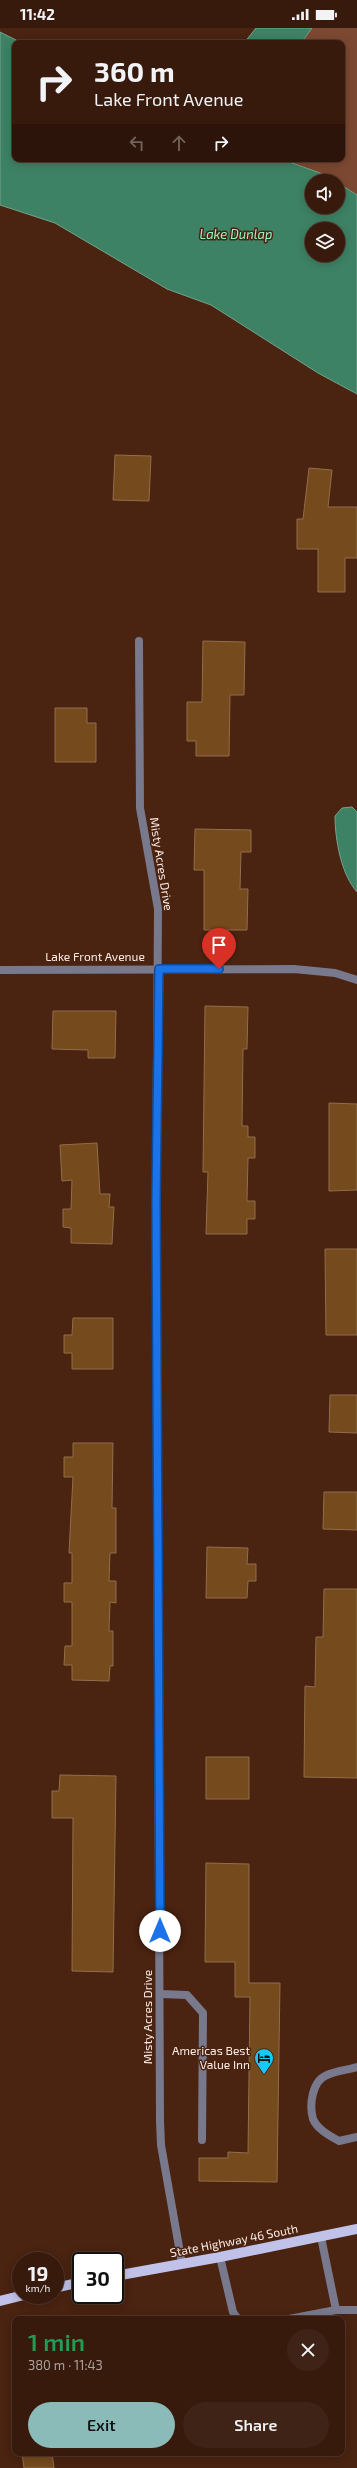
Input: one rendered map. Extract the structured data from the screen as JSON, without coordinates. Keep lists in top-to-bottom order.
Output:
{
  "streets": {
    "main road": ["State Highway 46 South"],
    "street": ["Misty Acres Drive", "Lake Front Avenue"]
  },
  "crossings": [
    ["Misty Acres Drive", "Lake Front Avenue"],
    ["Misty Acres Drive", "State Highway 46 South"]
  ],
  "water": ["Lake Dunlap"],
  "places": {
    "hotel": ["Americas Best Value Inn"]
  },
  "page": {
    "status": "11:42",
    "turn": ["360 m", "Lake Front Avenue"],
    "speed": "19 km/h",
    "limit": "30",
    "heading": ["1 min", "380 m · 11:43"],
    "buttons": ["Exit", "Share"]
  }
}
